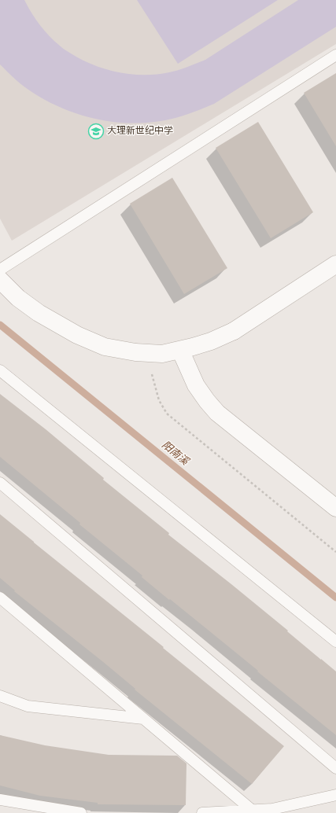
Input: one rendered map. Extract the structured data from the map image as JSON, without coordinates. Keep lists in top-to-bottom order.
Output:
{
  "water": ["阳南溪"],
  "places": {
    "school or university": ["大理新世纪中学"]
  }
}
